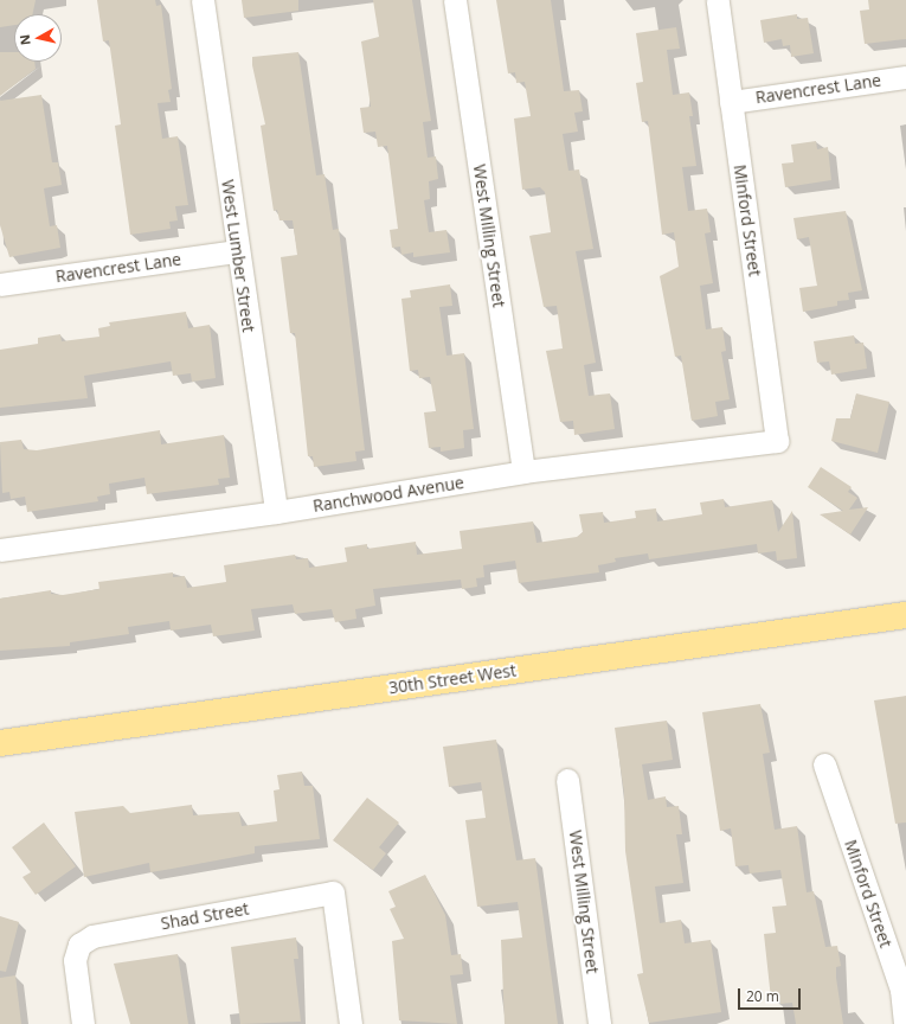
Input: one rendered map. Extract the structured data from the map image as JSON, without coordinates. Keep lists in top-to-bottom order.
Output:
{
  "streets": {
    "main road": ["30th Street West"],
    "street": [
      "Ravencrest Lane",
      "Minford Street",
      "West Milling Street",
      "West Lumber Street",
      "Ranchwood Avenue",
      "Shad Street"
    ]
  },
  "crossings": [
    ["Ravencrest Lane", "Minford Street"],
    ["Ravencrest Lane", "West Lumber Street"],
    ["Minford Street", "Ranchwood Avenue"],
    ["West Milling Street", "Ranchwood Avenue"],
    ["West Lumber Street", "Ranchwood Avenue"]
  ],
  "scale_bar": "20 m",
  "north": "left"
}
